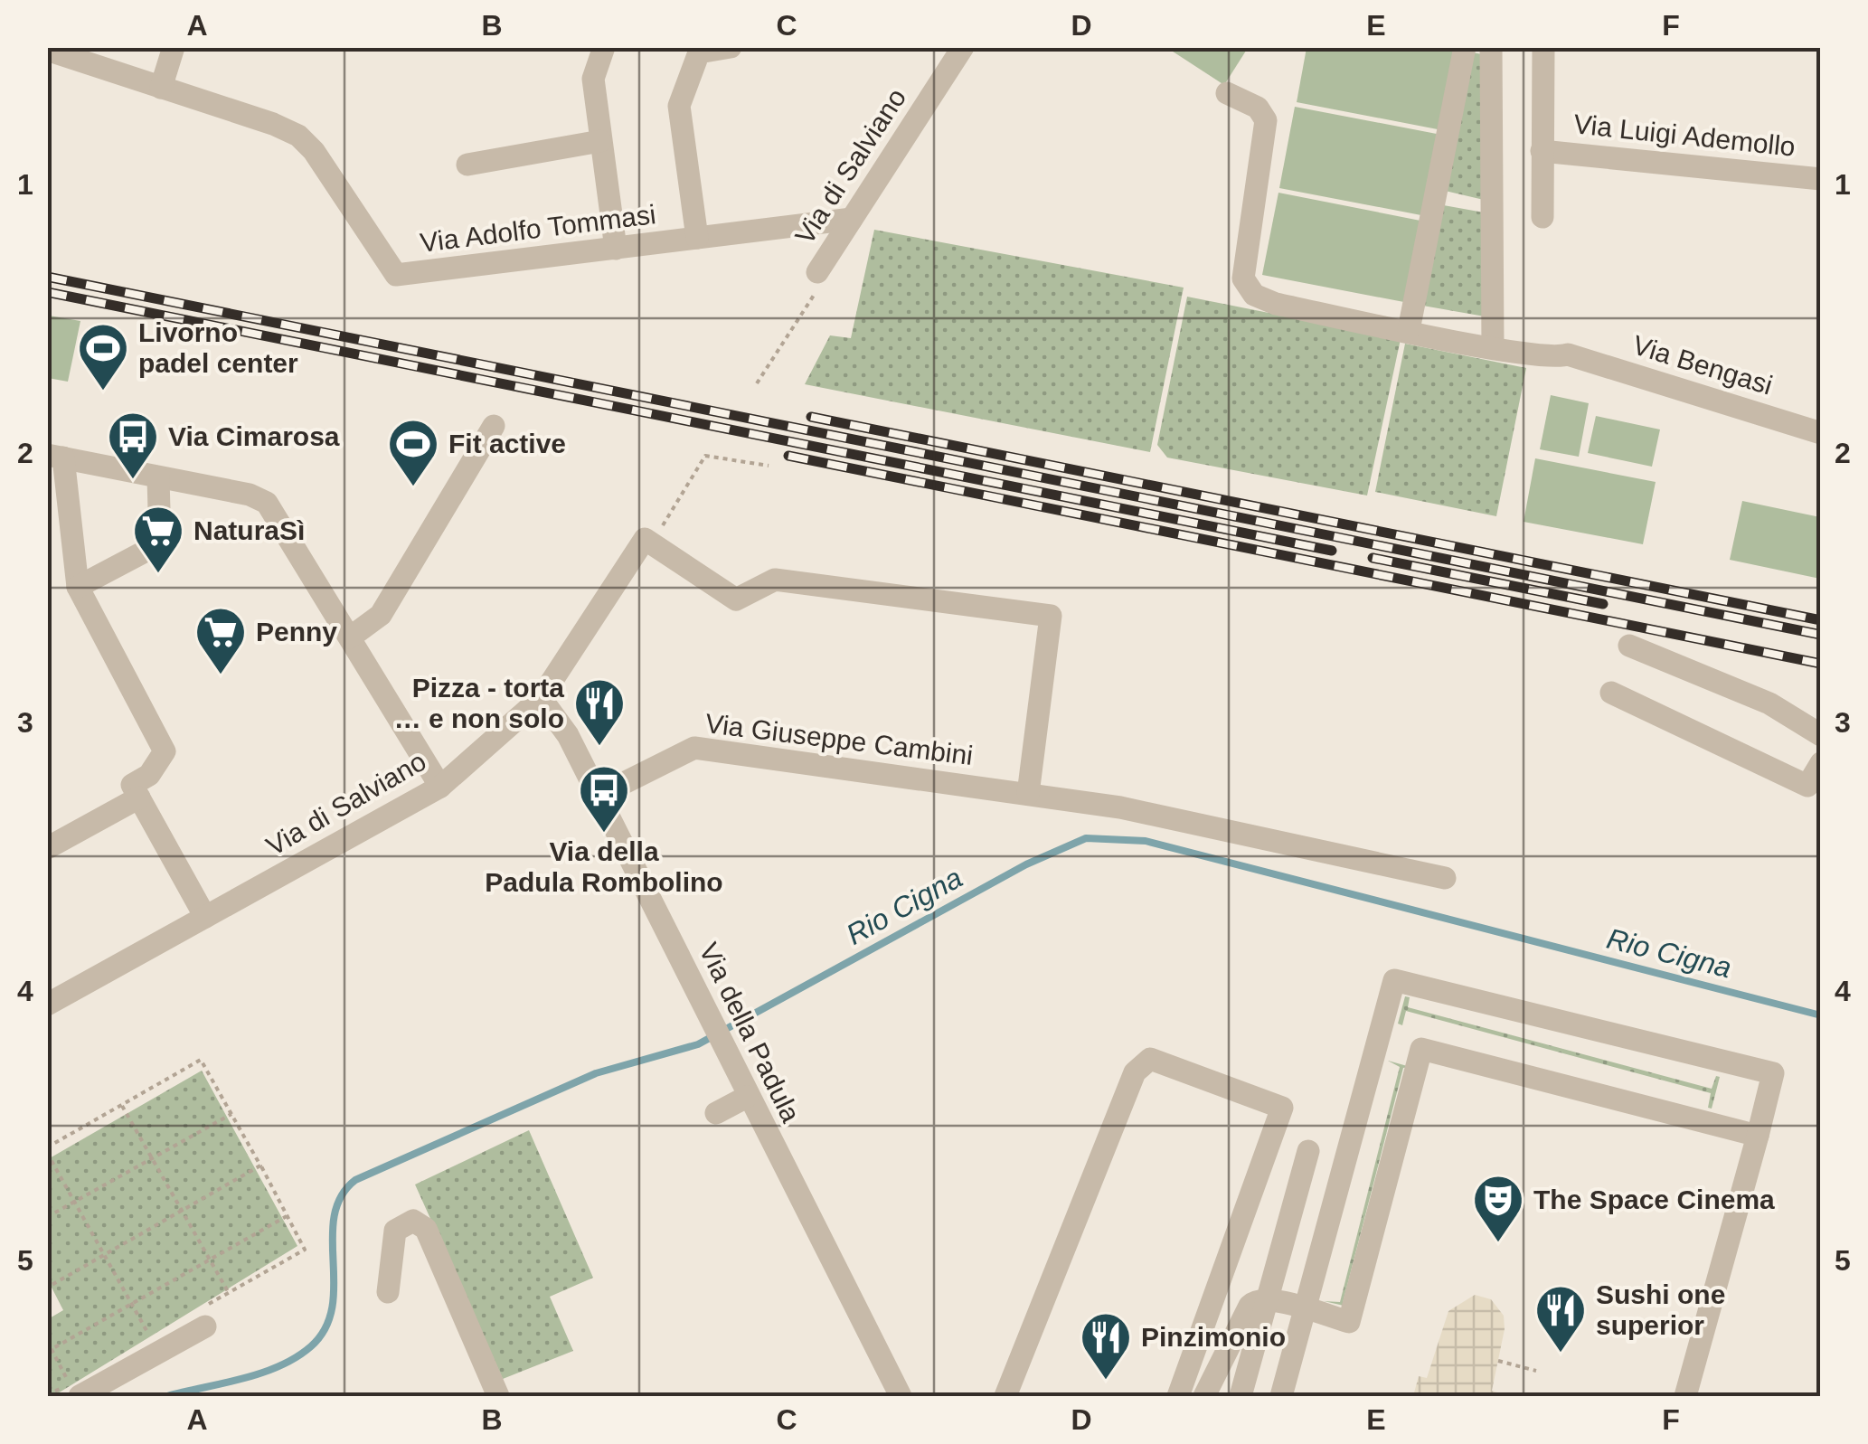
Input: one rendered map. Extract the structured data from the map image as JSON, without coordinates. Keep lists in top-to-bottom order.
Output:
{
  "streets": {
    "street": [
      "Via Luigi Ademollo",
      "Via di Salviano",
      "Via Adolfo Tommasi",
      "Via Bengasi",
      "Via Giuseppe Cambini",
      "Via della Padula"
    ]
  },
  "crossings": [
    ["Via di Salviano", "Via Adolfo Tommasi"],
    ["Via di Salviano", "Via della Padula"],
    ["Via Giuseppe Cambini", "Via della Padula"]
  ],
  "water": ["Rio Cigna"],
  "places": {
    "sports": ["Livorno padel center", "Fit active"],
    "bus stop": ["Via Cimarosa", "Via della Padula Rombolino"],
    "supermarket": ["NaturaSì", "Penny"],
    "restaurant": ["Pizza - torta … e non solo", "Sushi one superior", "Pinzimonio"],
    "theatre": ["The Space Cinema"]
  },
  "grid": {
    "columns": [
      "A",
      "B",
      "C",
      "D",
      "E",
      "F"
    ],
    "rows": [
      "1",
      "2",
      "3",
      "4",
      "5"
    ]
  }
}
